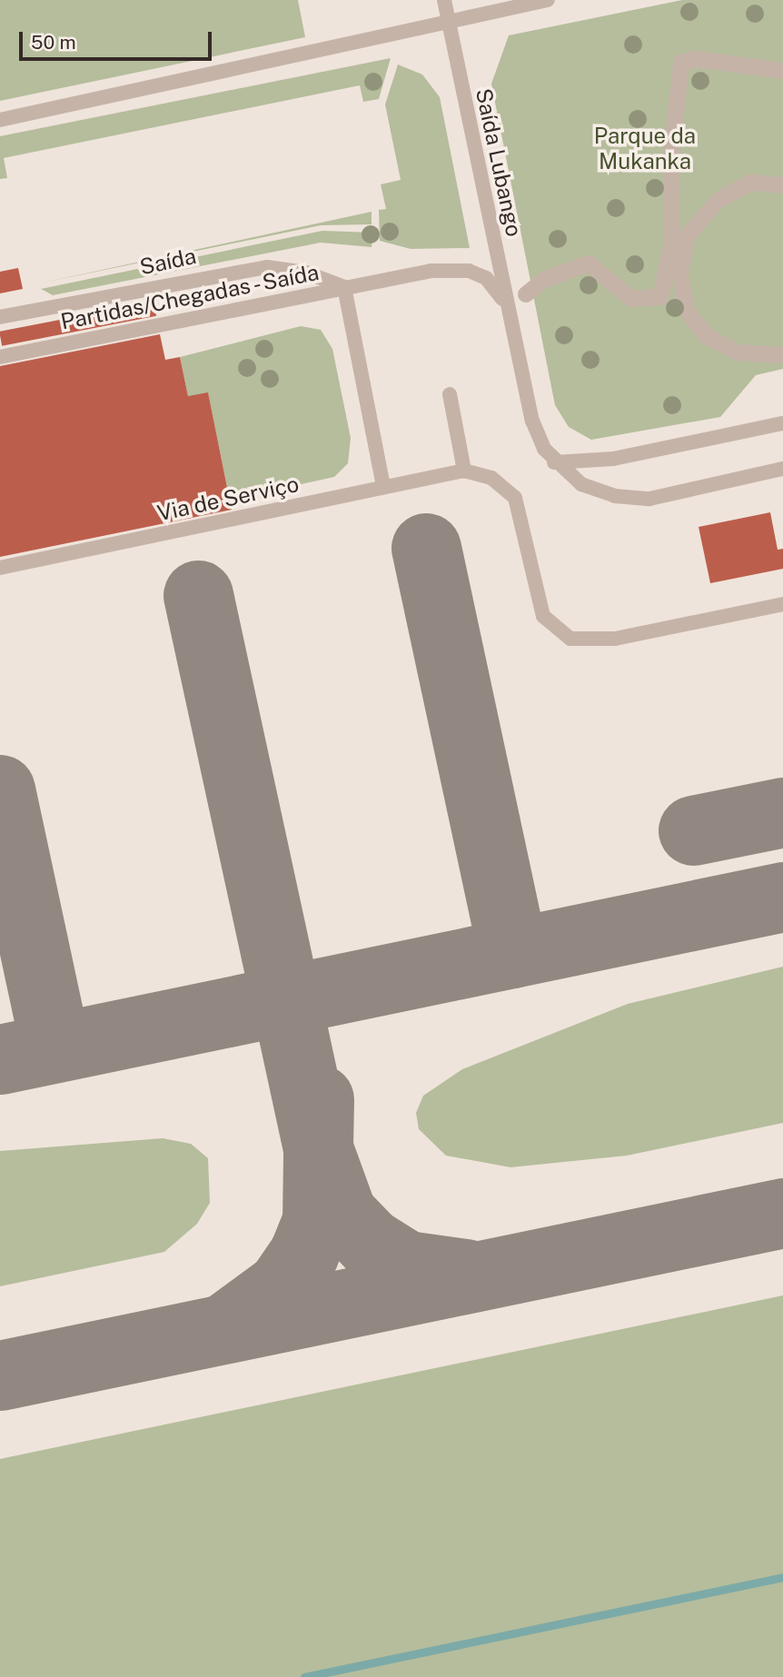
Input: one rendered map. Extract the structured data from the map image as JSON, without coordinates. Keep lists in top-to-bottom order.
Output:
{
  "streets": {
    "lane": [
      "Saída Lubango",
      "Saída",
      "Partidas/Chegadas - Saída",
      "Via de Serviço"
    ]
  },
  "crossings": [
    ["Saída Lubango", "Partidas/Chegadas - Saída"],
    ["Saída", "Partidas/Chegadas - Saída"]
  ],
  "parks": ["Parque da Mukanka"],
  "scale_bar": "50 m"
}
